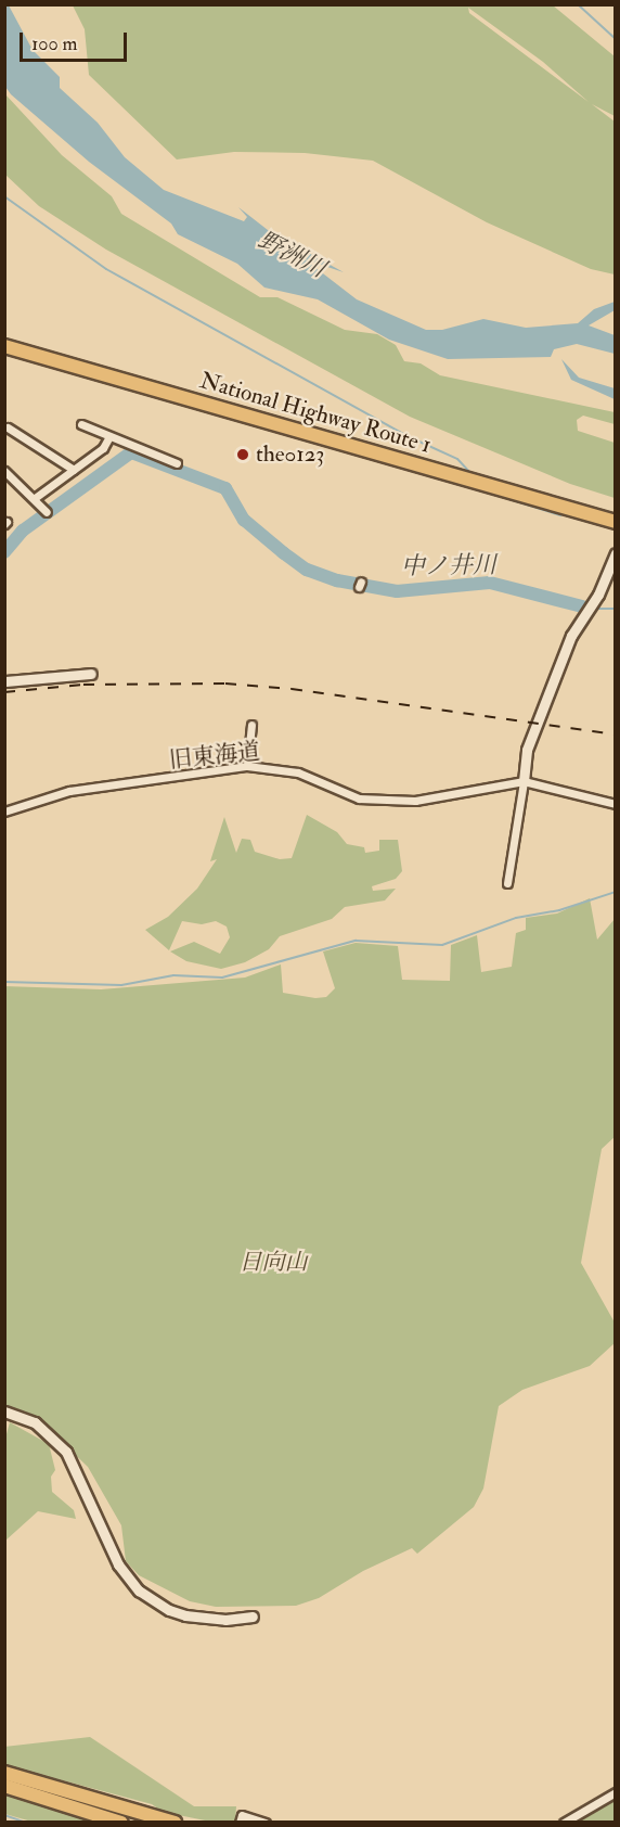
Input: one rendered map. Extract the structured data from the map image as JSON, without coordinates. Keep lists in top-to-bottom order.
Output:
{
  "streets": {
    "highway": ["National Highway Route 1"],
    "street": ["旧東海道"]
  },
  "water": ["野洲川", "中ノ井川"],
  "parks": ["日向山"],
  "places": ["the0123"],
  "scale_bar": "100 m"
}
